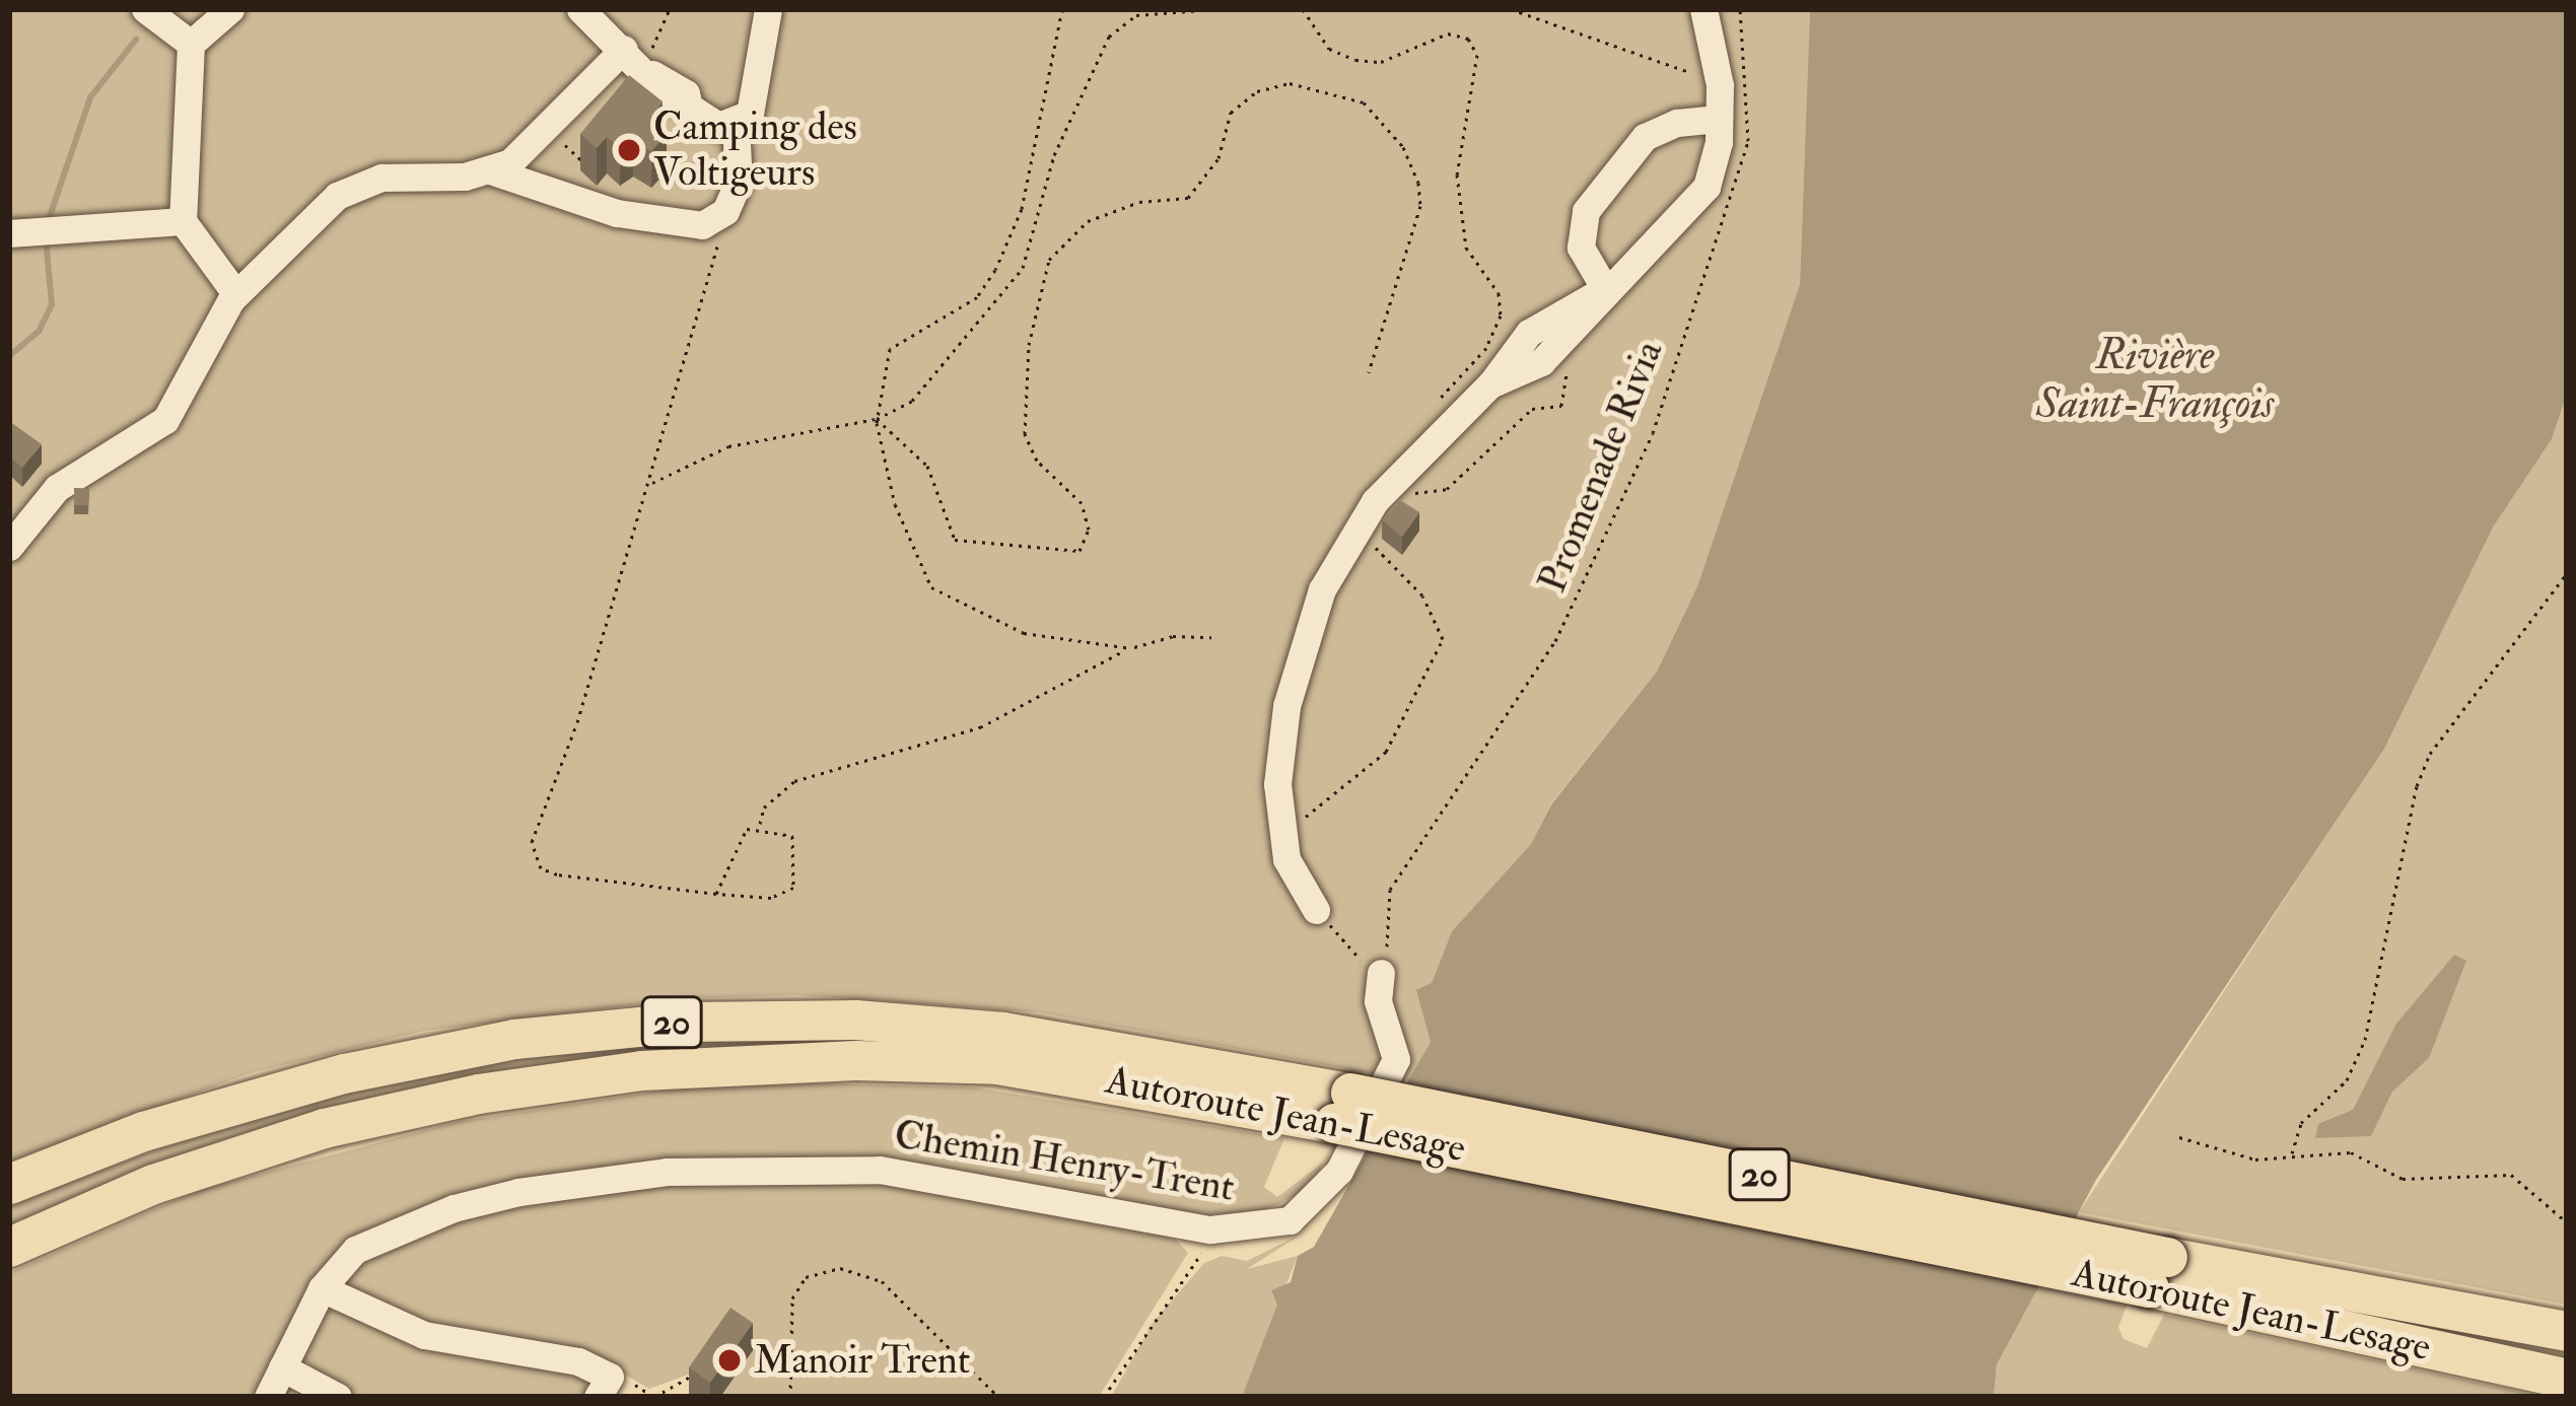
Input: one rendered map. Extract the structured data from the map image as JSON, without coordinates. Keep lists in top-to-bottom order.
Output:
{
  "streets": {
    "highway": ["20", "Autoroute Jean-Lesage"],
    "lane": ["Chemin Henry-Trent"],
    "path": ["Promenade Rivia"]
  },
  "crossings": [
    ["Promenade Rivia", "Chemin Henry-Trent"]
  ],
  "water": ["Rivière Saint-François"],
  "places": ["Camping des Voltigeurs", "Manoir Trent"]
}
